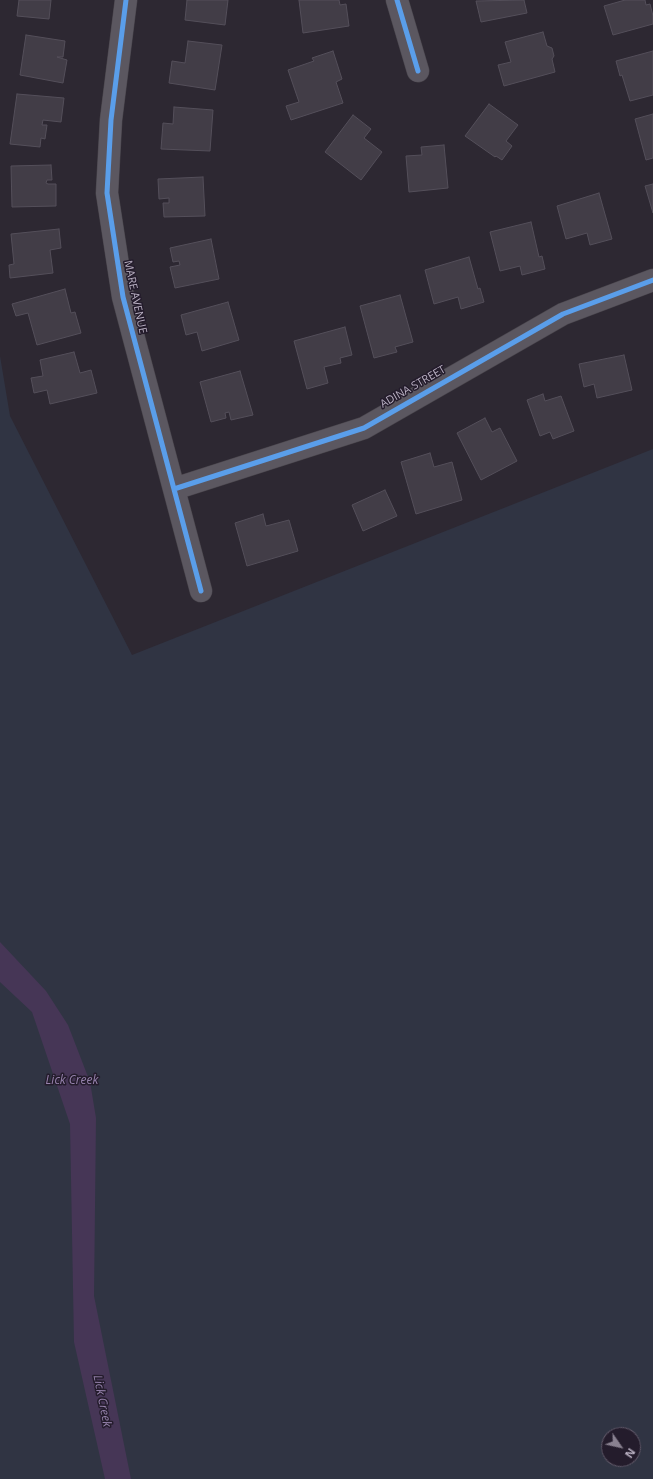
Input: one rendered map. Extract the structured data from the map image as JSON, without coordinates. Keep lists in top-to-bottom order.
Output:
{
  "streets": {
    "street": ["MARE AVENUE", "ADINA STREET"]
  },
  "crossings": [
    ["MARE AVENUE", "ADINA STREET"]
  ],
  "water": ["Lick Creek"],
  "north": "bottom right"
}
